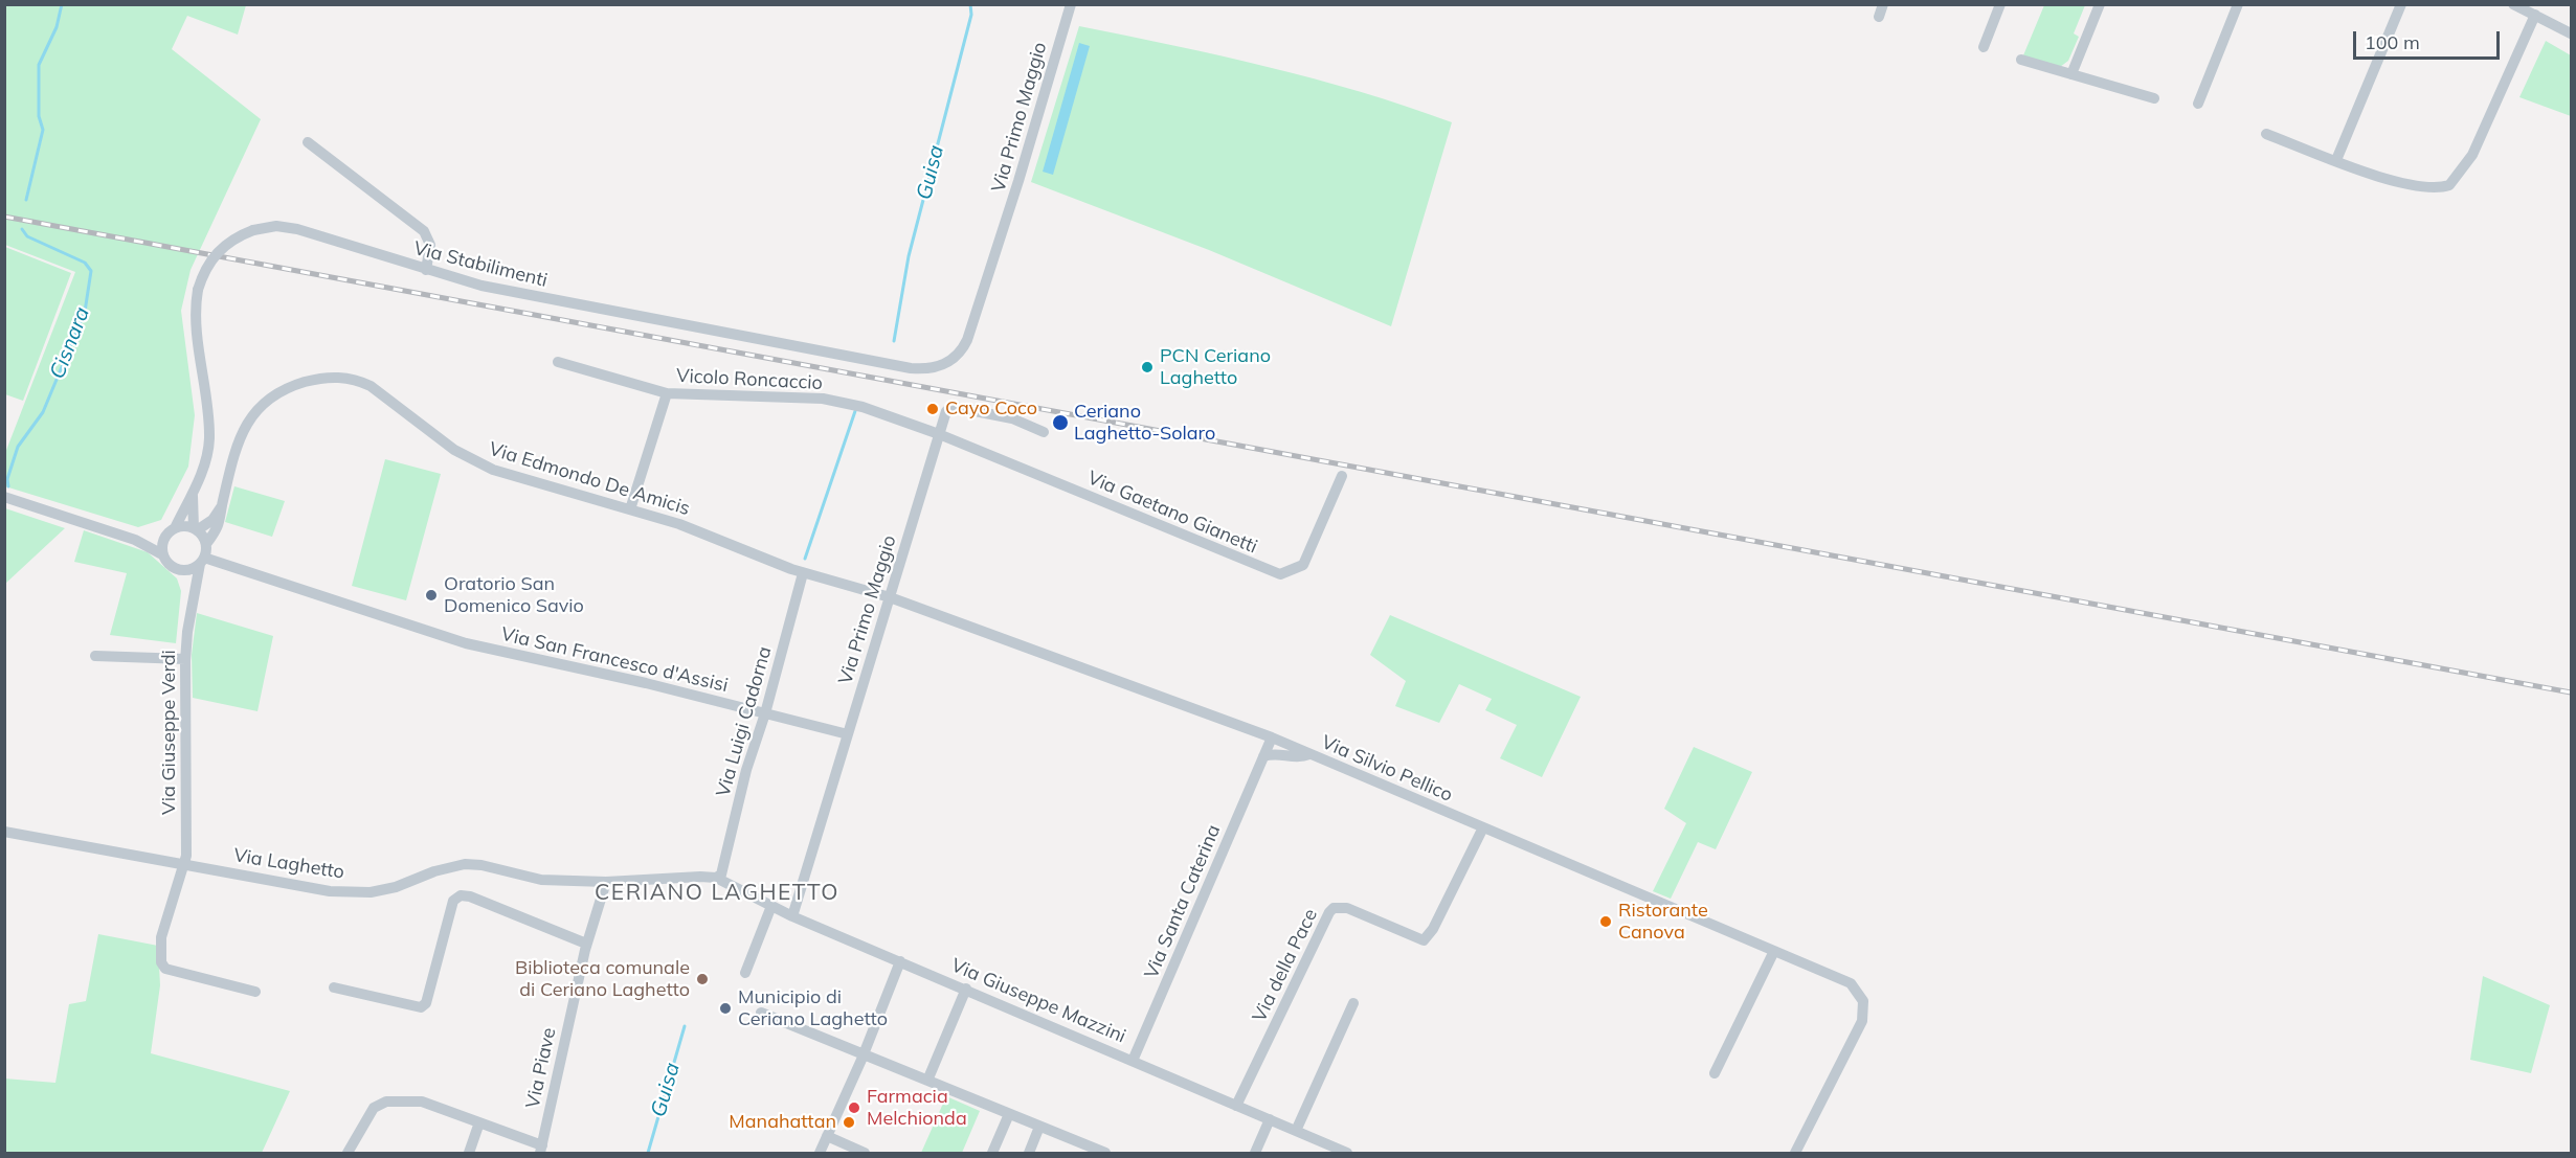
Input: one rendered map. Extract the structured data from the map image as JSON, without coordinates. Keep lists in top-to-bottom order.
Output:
{
  "streets": {
    "street": [
      "Via Primo Maggio",
      "Via Stabilimenti",
      "Vicolo Roncaccio",
      "Via Edmondo De Amicis",
      "Via Gaetano Gianetti",
      "Via San Francesco d'Assisi",
      "Via Luigi Cadorna",
      "Via Giuseppe Verdi",
      "Via Silvio Pellico",
      "Via Laghetto",
      "Via Santa Caterina",
      "Via della Pace",
      "Via Giuseppe Mazzini",
      "Via Piave"
    ]
  },
  "crossings": [
    ["Via Primo Maggio", "Via Stabilimenti"],
    ["Via Primo Maggio", "Vicolo Roncaccio"],
    ["Via Primo Maggio", "Via Edmondo De Amicis"],
    ["Via Primo Maggio", "Via Gaetano Gianetti"],
    ["Via Primo Maggio", "Via San Francesco d'Assisi"],
    ["Via Primo Maggio", "Via Silvio Pellico"],
    ["Via Primo Maggio", "Via Giuseppe Mazzini"],
    ["Via Stabilimenti", "Via Edmondo De Amicis"],
    ["Via Stabilimenti", "Via San Francesco d'Assisi"],
    ["Via Stabilimenti", "Via Giuseppe Verdi"],
    ["Vicolo Roncaccio", "Via Gaetano Gianetti"],
    ["Via Edmondo De Amicis", "Via San Francesco d'Assisi"],
    ["Via Edmondo De Amicis", "Via Luigi Cadorna"],
    ["Via Edmondo De Amicis", "Via Giuseppe Verdi"],
    ["Via Edmondo De Amicis", "Via Silvio Pellico"],
    ["Via San Francesco d'Assisi", "Via Luigi Cadorna"],
    ["Via San Francesco d'Assisi", "Via Giuseppe Verdi"],
    ["Via Luigi Cadorna", "Via Laghetto"],
    ["Via Luigi Cadorna", "Via Giuseppe Mazzini"],
    ["Via Giuseppe Verdi", "Via Laghetto"],
    ["Via Silvio Pellico", "Via Santa Caterina"],
    ["Via Silvio Pellico", "Via della Pace"],
    ["Via Laghetto", "Via Giuseppe Mazzini"],
    ["Via Laghetto", "Via Piave"],
    ["Via Santa Caterina", "Via Giuseppe Mazzini"],
    ["Via della Pace", "Via Giuseppe Mazzini"]
  ],
  "districts": ["CERIANO LAGHETTO"],
  "water": ["Guisa", "Cisnara"],
  "places": [
    "PCN Ceriano Laghetto",
    "Cayo Coco",
    "Ceriano Laghetto-Solaro",
    "Oratorio San Domenico Savio",
    "Ristorante Canova",
    "Biblioteca comunale di Ceriano Laghetto",
    "Municipio di Ceriano Laghetto",
    "Farmacia Melchionda",
    "Manahattan"
  ],
  "scale_bar": "100 m"
}
